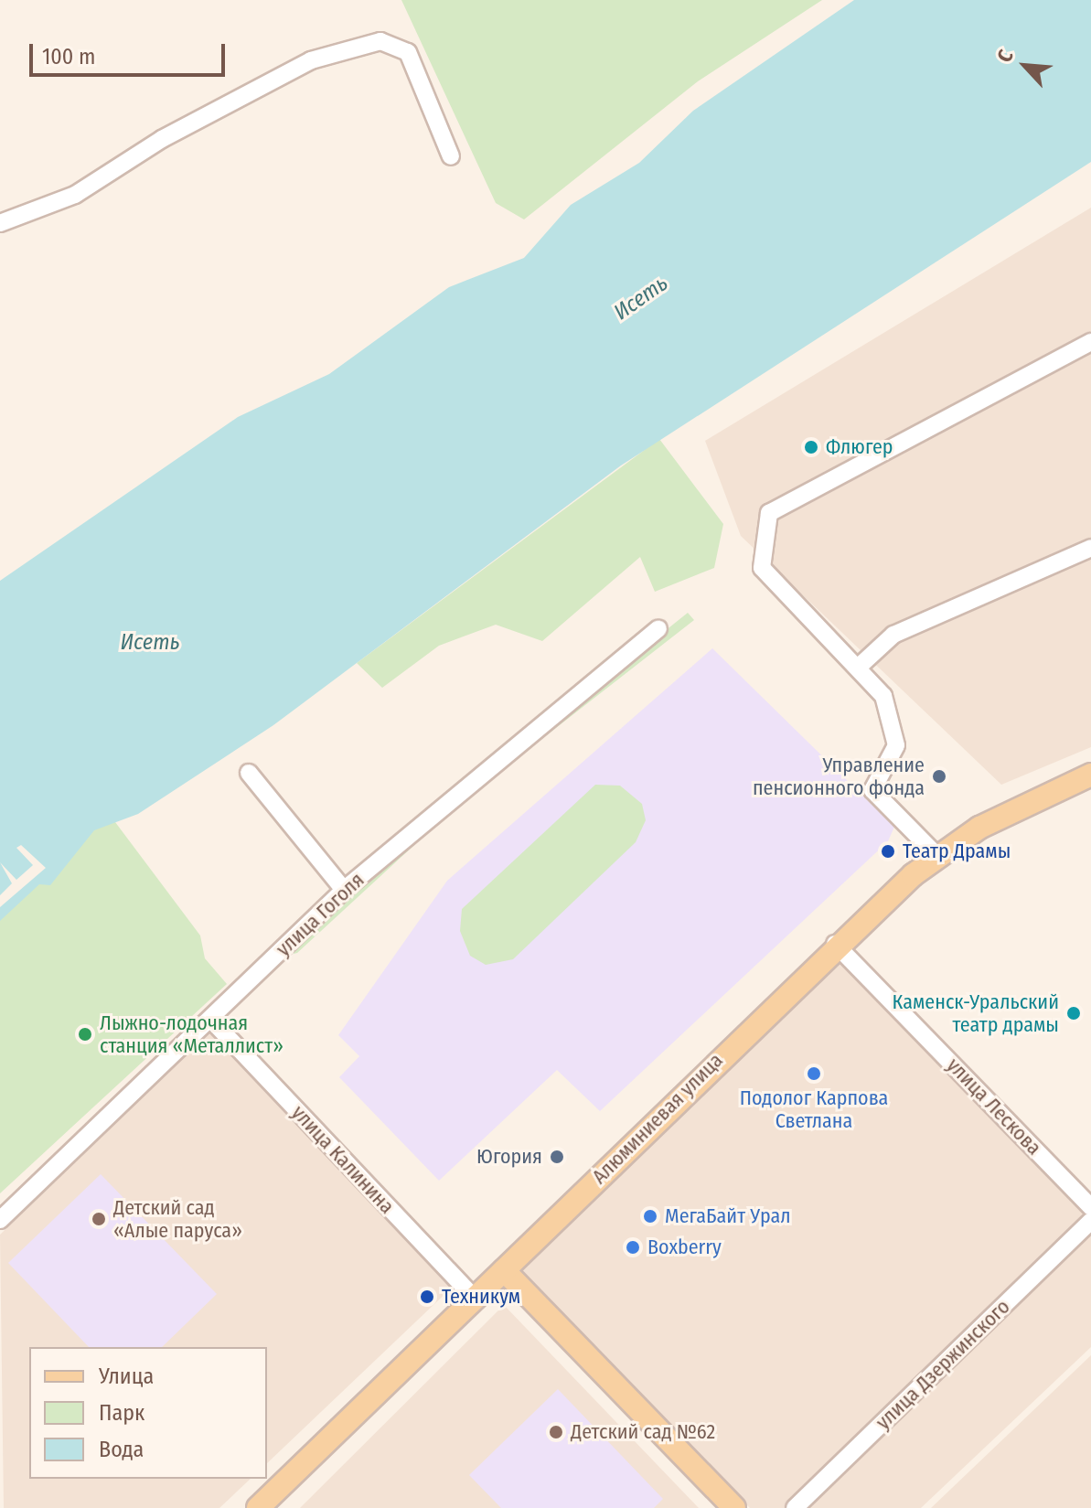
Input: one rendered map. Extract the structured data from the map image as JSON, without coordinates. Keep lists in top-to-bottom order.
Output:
{
  "streets": {
    "main road": ["Алюминиевая улица"],
    "street": [
      "улица Гоголя",
      "улица Лескова",
      "улица Калинина",
      "улица Дзержинского"
    ]
  },
  "crossings": [
    ["улица Гоголя", "улица Калинина"],
    ["улица Лескова", "Алюминиевая улица"],
    ["Алюминиевая улица", "улица Калинина"]
  ],
  "water": ["Исеть"],
  "places": [
    "Флюгер",
    "Управление пенсионного фонда",
    "Театр Драмы",
    "Каменск-Уральский театр драмы",
    "Лыжно-лодочная станция «Металлист»",
    "Подолог Карпова Светлана",
    "Югория",
    "МегаБайт Урал",
    "Детский сад «Алые паруса»",
    "Boxberry",
    "Техникум",
    "Детский сад №62"
  ],
  "legend": ["Улица", "Парк", "Вода"],
  "scale_bar": "100 m",
  "north": "top left"
}
